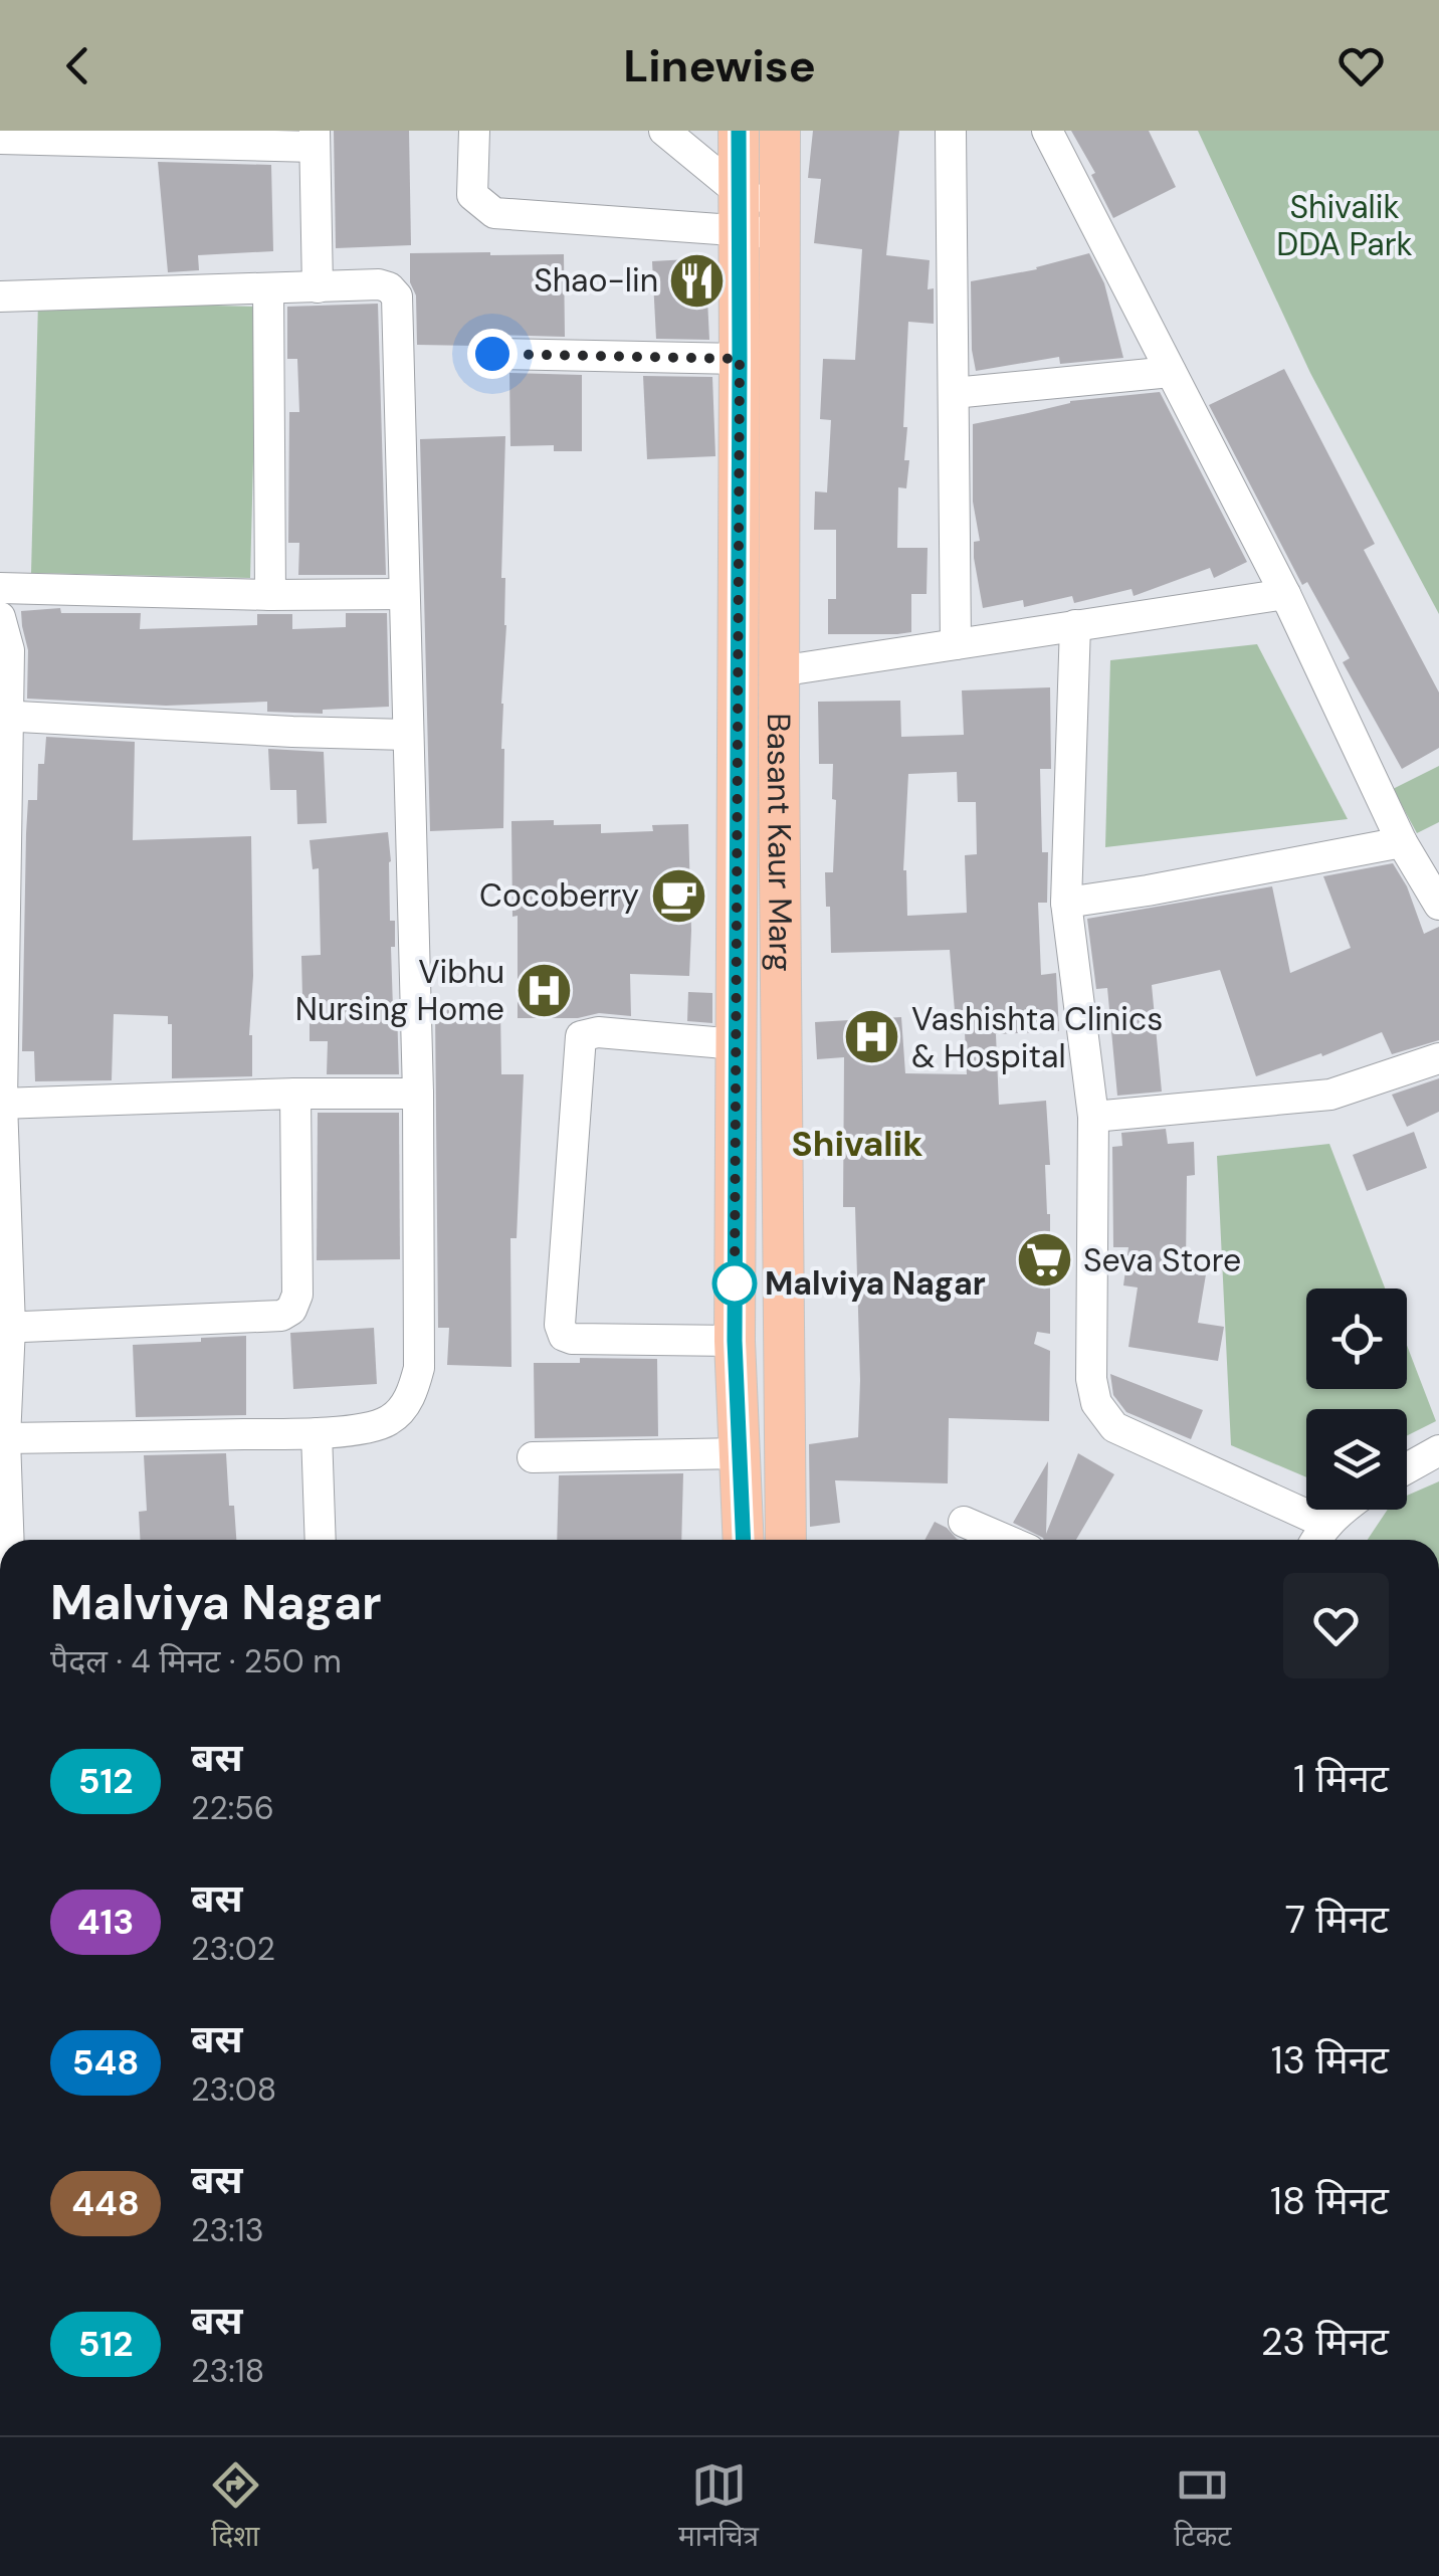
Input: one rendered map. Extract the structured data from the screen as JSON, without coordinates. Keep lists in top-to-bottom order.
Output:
{
  "streets": {
    "main road": ["Basant Kaur Marg"]
  },
  "districts": ["Shivalik"],
  "parks": ["Shivalik DDA Park"],
  "places": {
    "restaurant": ["Shao-lin"],
    "cafe": ["Cocoberry"],
    "hospital": ["Vibhu Nursing Home", "Vashishta Clinics & Hospital"],
    "supermarket": ["Seva Store"],
    "other": ["Malviya Nagar"]
  },
  "lines": ["bus line 512"],
  "page": {
    "header": "Linewise",
    "heading": ["Malviya Nagar", "पैदल · 4 मिनट · 250 m"],
    "list": [
      {
        "mark": "512",
        "name": "बस",
        "note": "22:56",
        "value": "1 मिनट"
      },
      {
        "mark": "413",
        "name": "बस",
        "note": "23:02",
        "value": "7 मिनट"
      },
      {
        "mark": "548",
        "name": "बस",
        "note": "23:08",
        "value": "13 मिनट"
      },
      {
        "mark": "448",
        "name": "बस",
        "note": "23:13",
        "value": "18 मिनट"
      },
      {
        "mark": "512",
        "name": "बस",
        "note": "23:18",
        "value": "23 मिनट"
      }
    ],
    "tabs": ["दिशा", "मानचित्र", "टिकट"]
  }
}
